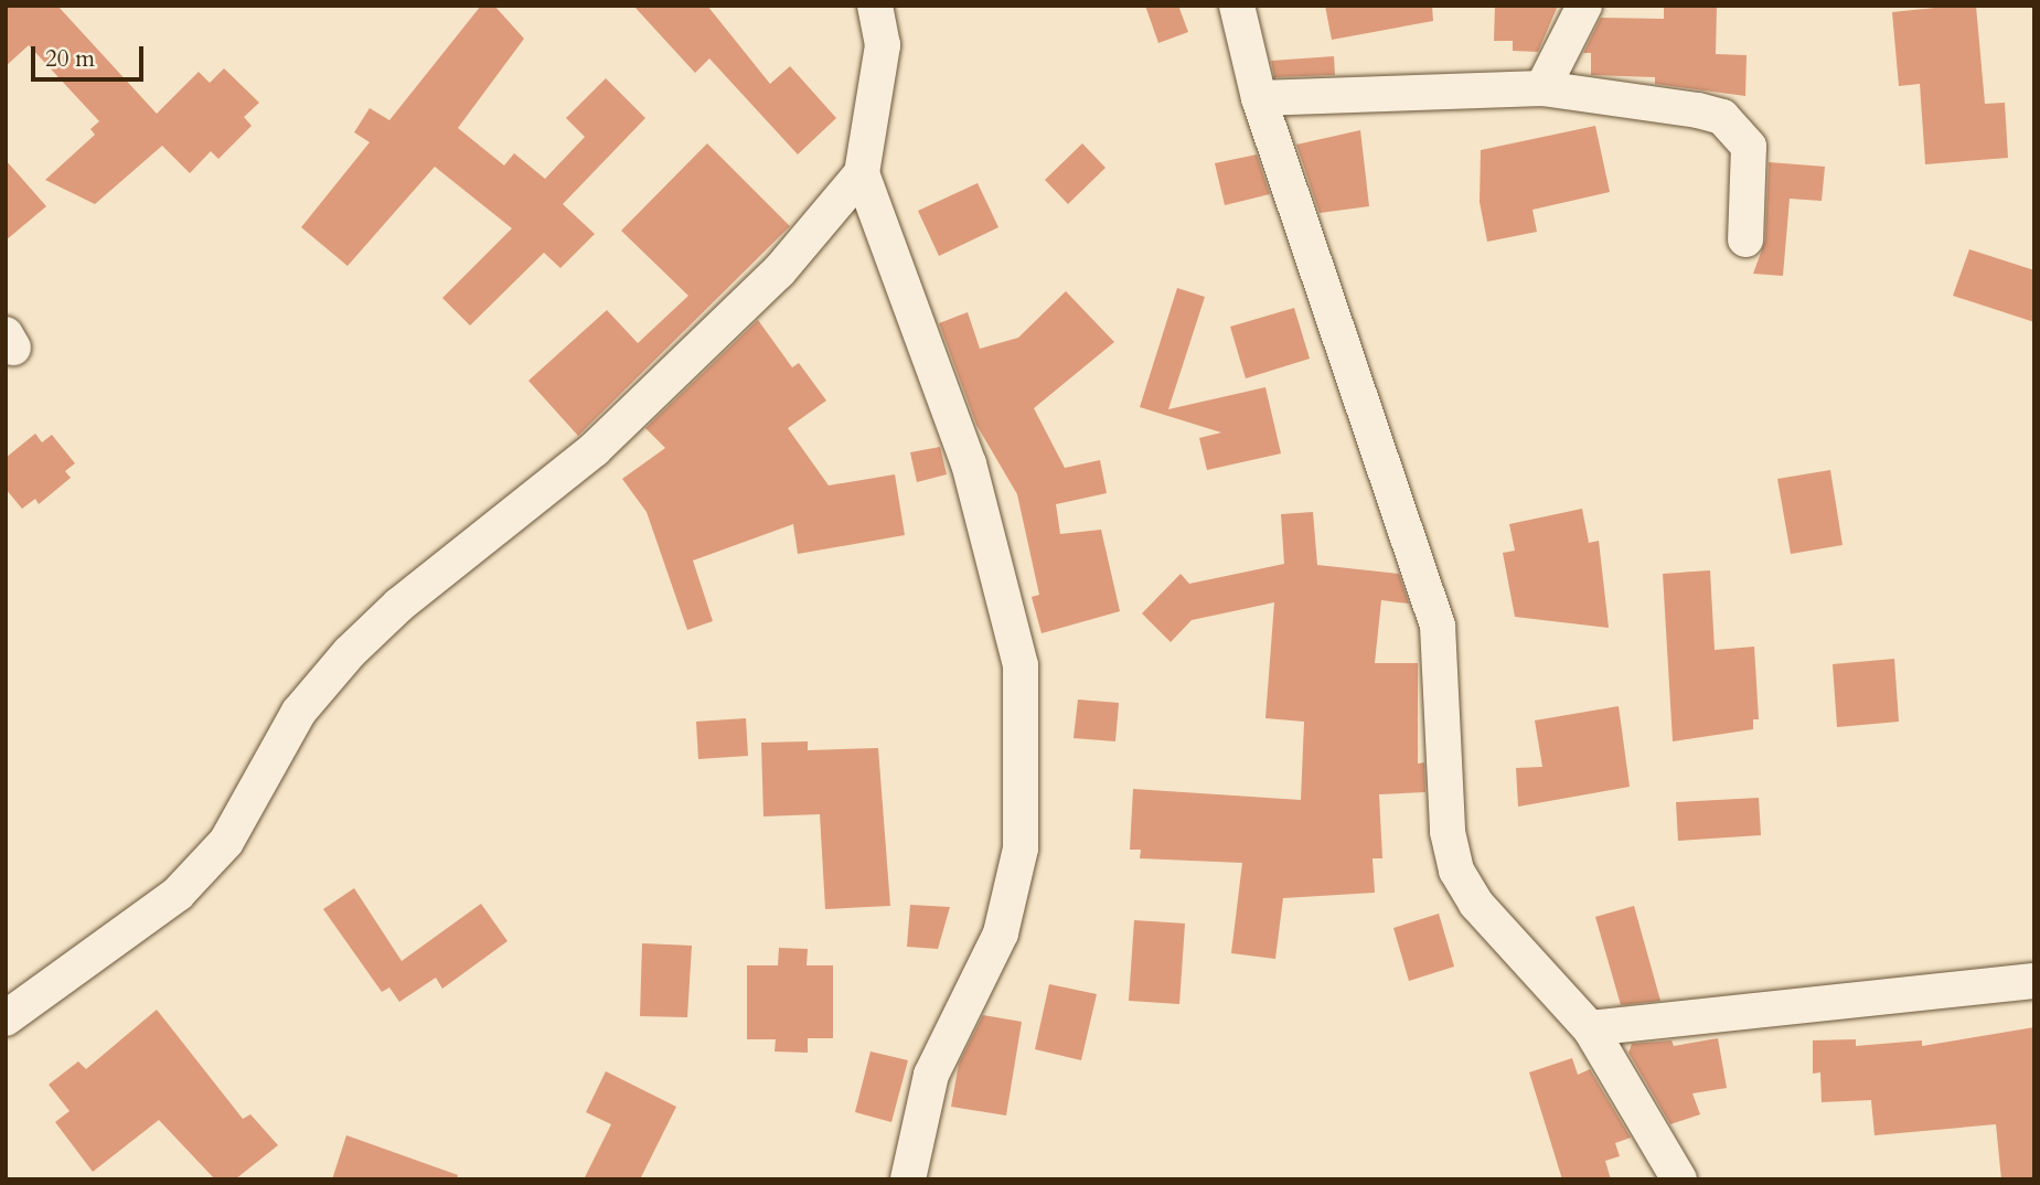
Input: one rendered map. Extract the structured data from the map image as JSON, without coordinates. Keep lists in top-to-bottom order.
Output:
{
  "scale_bar": "20 m"
}
